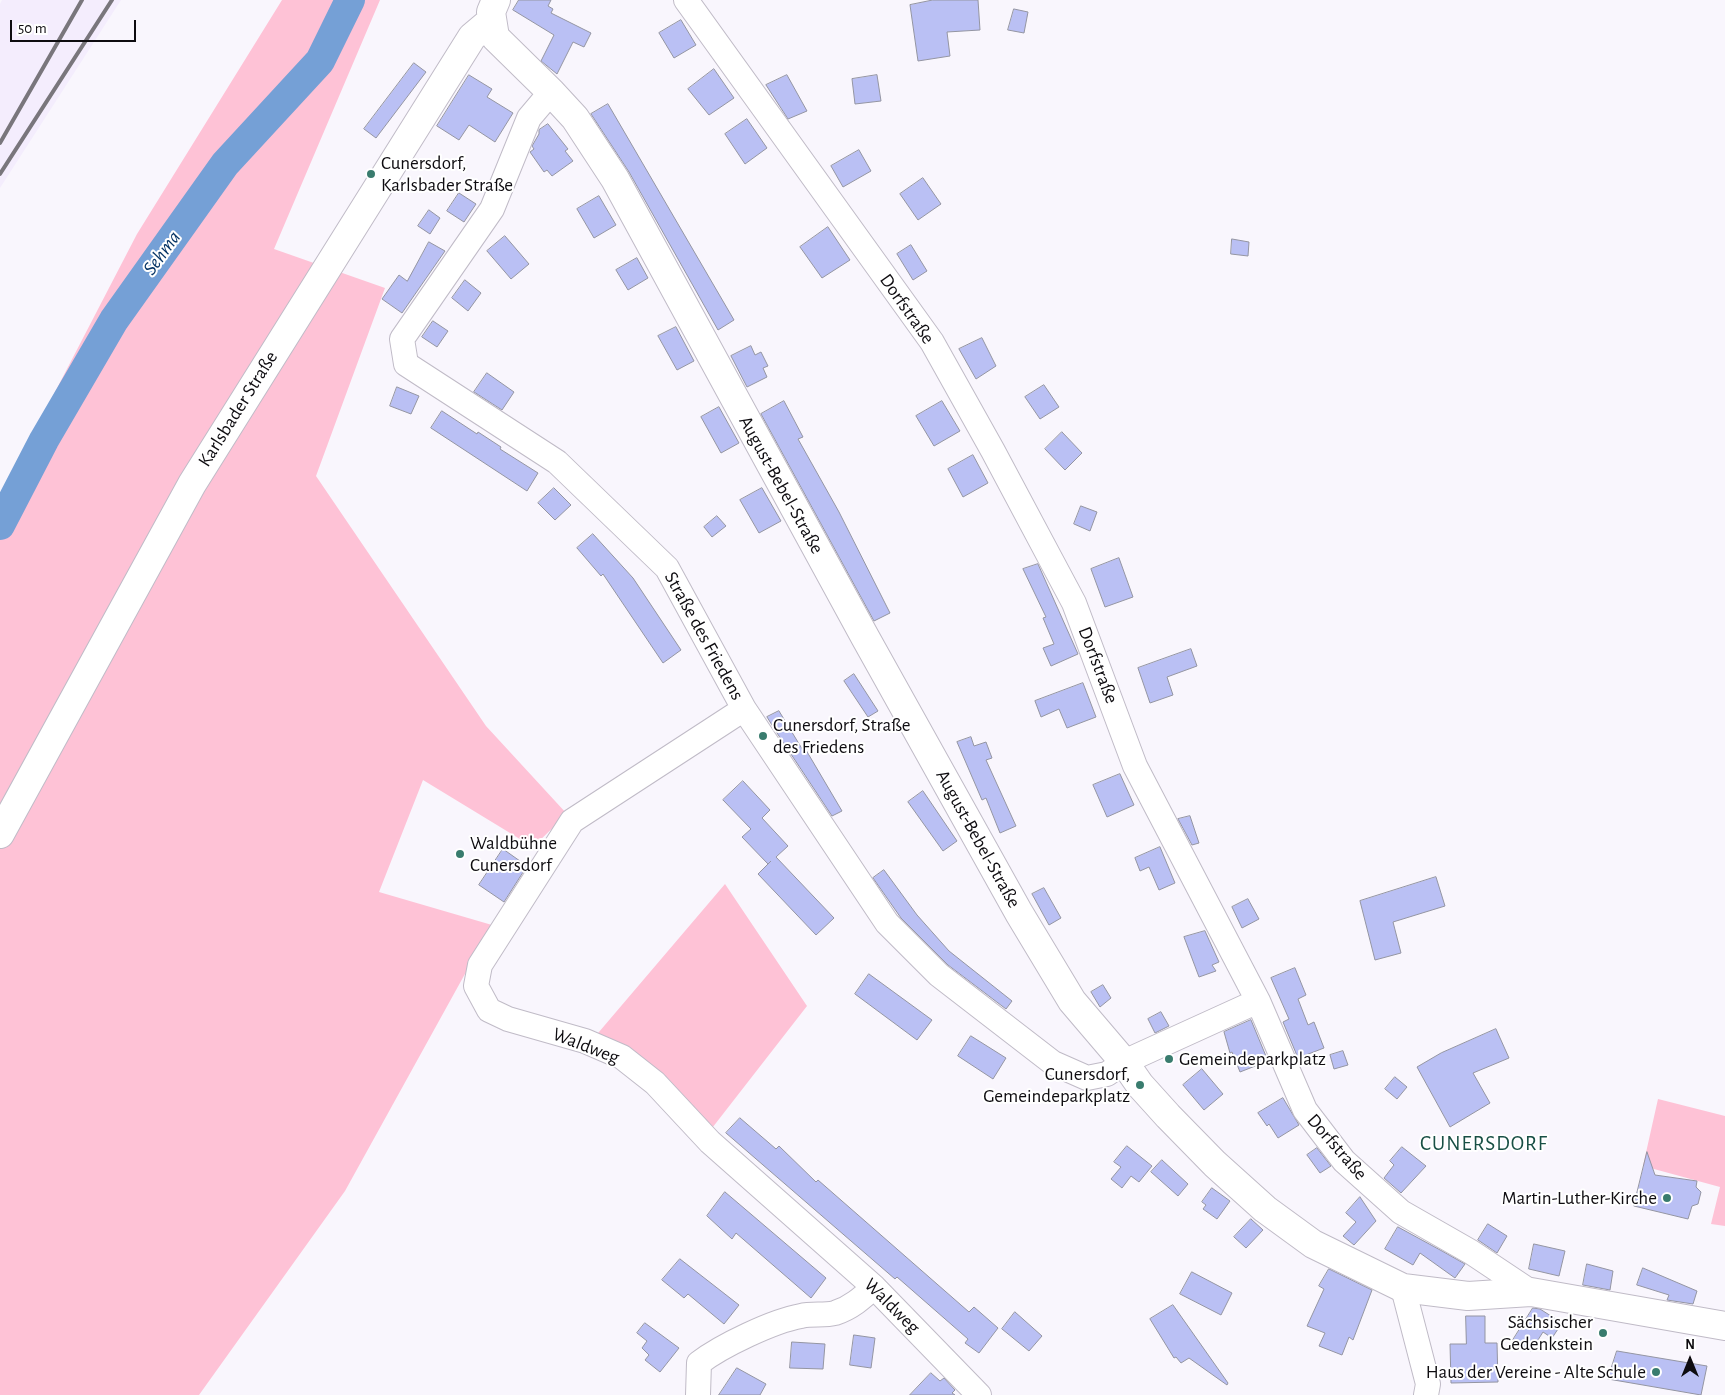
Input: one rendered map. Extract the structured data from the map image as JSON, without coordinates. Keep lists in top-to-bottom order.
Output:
{
  "streets": {
    "main road": ["Karlsbader Straße", "August-Bebel-Straße"],
    "street": ["Dorfstraße", "Straße des Friedens", "Waldweg"]
  },
  "crossings": [
    ["Dorfstraße", "August-Bebel-Straße"],
    ["Dorfstraße", "Straße des Friedens"],
    ["Karlsbader Straße", "August-Bebel-Straße"],
    ["August-Bebel-Straße", "Straße des Friedens"],
    ["Straße des Friedens", "Waldweg"]
  ],
  "districts": ["CUNERSDORF"],
  "water": ["Sehma"],
  "places": [
    "Cunersdorf, Karlsbader Straße",
    "Cunersdorf, Straße des Friedens",
    "Waldbühne Cunersdorf",
    "Gemeindeparkplatz",
    "Cunersdorf, Gemeindeparkplatz",
    "Martin-Luther-Kirche",
    "Sächsischer Gedenkstein",
    "Haus der Vereine - Alte Schule"
  ],
  "scale_bar": "50 m",
  "north": "top"
}
